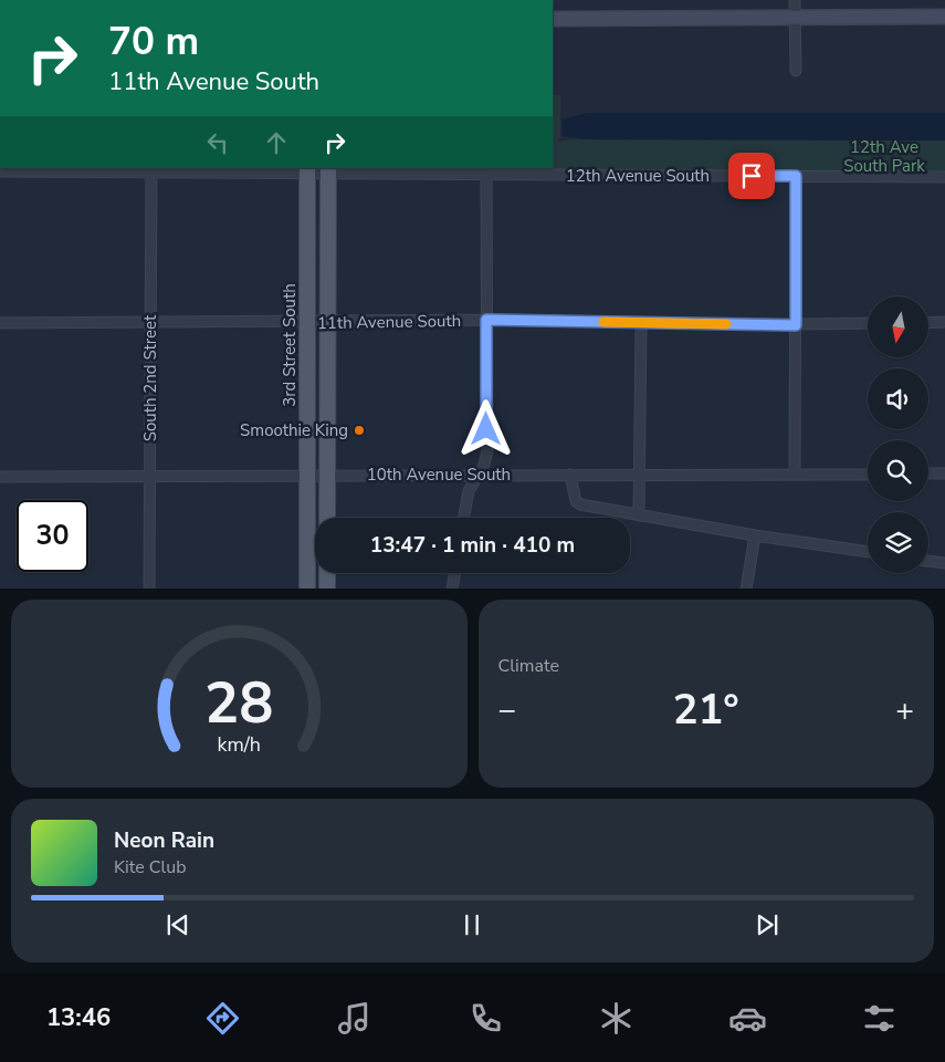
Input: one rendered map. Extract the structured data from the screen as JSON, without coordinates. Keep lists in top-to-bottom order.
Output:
{
  "streets": {
    "main road": ["3rd Street South"],
    "street": [
      "12th Avenue South",
      "11th Avenue South",
      "South 2nd Street",
      "10th Avenue South"
    ]
  },
  "crossings": [
    ["12th Avenue South", "3rd Street South"],
    ["12th Avenue South", "South 2nd Street"],
    ["11th Avenue South", "3rd Street South"],
    ["11th Avenue South", "South 2nd Street"],
    ["3rd Street South", "10th Avenue South"],
    ["South 2nd Street", "10th Avenue South"]
  ],
  "parks": ["12th Ave South Park"],
  "places": ["Smoothie King"],
  "north": "bottom",
  "page": {
    "turn": ["70 m", "11th Avenue South"],
    "limit": "30",
    "trip": "13:47 · 1 min · 410 m",
    "tile": "Climate",
    "heat": ["−", "21°", "+"],
    "song": ["Neon Rain", "Kite Club"],
    "tabs": "13:46",
    "gauge": ["28", "km/h"]
  }
}
